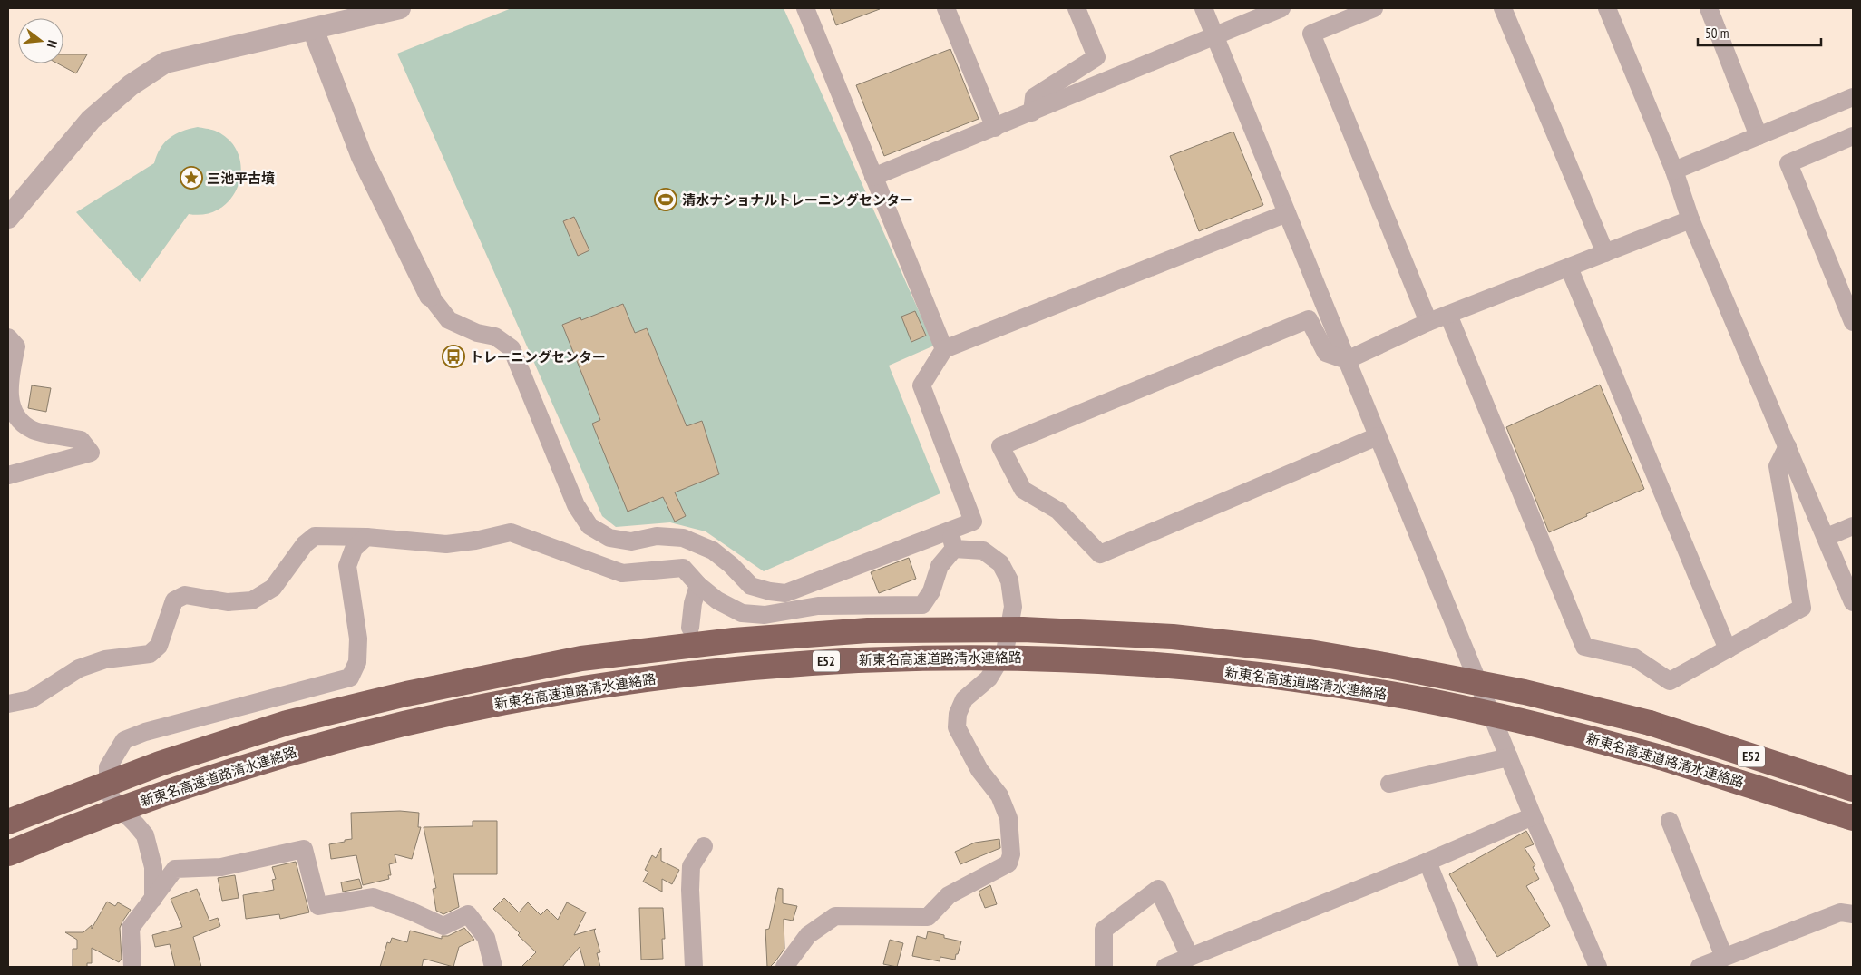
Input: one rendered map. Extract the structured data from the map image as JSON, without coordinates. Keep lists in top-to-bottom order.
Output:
{
  "streets": {
    "highway": ["新東名高速道路清水連絡路", "E52"]
  },
  "places": {
    "place": ["三池平古墳"],
    "sports": ["清水ナショナルトレーニングセンター"],
    "bus stop": ["トレーニングセンター"]
  },
  "scale_bar": "50 m",
  "north": "right"
}
